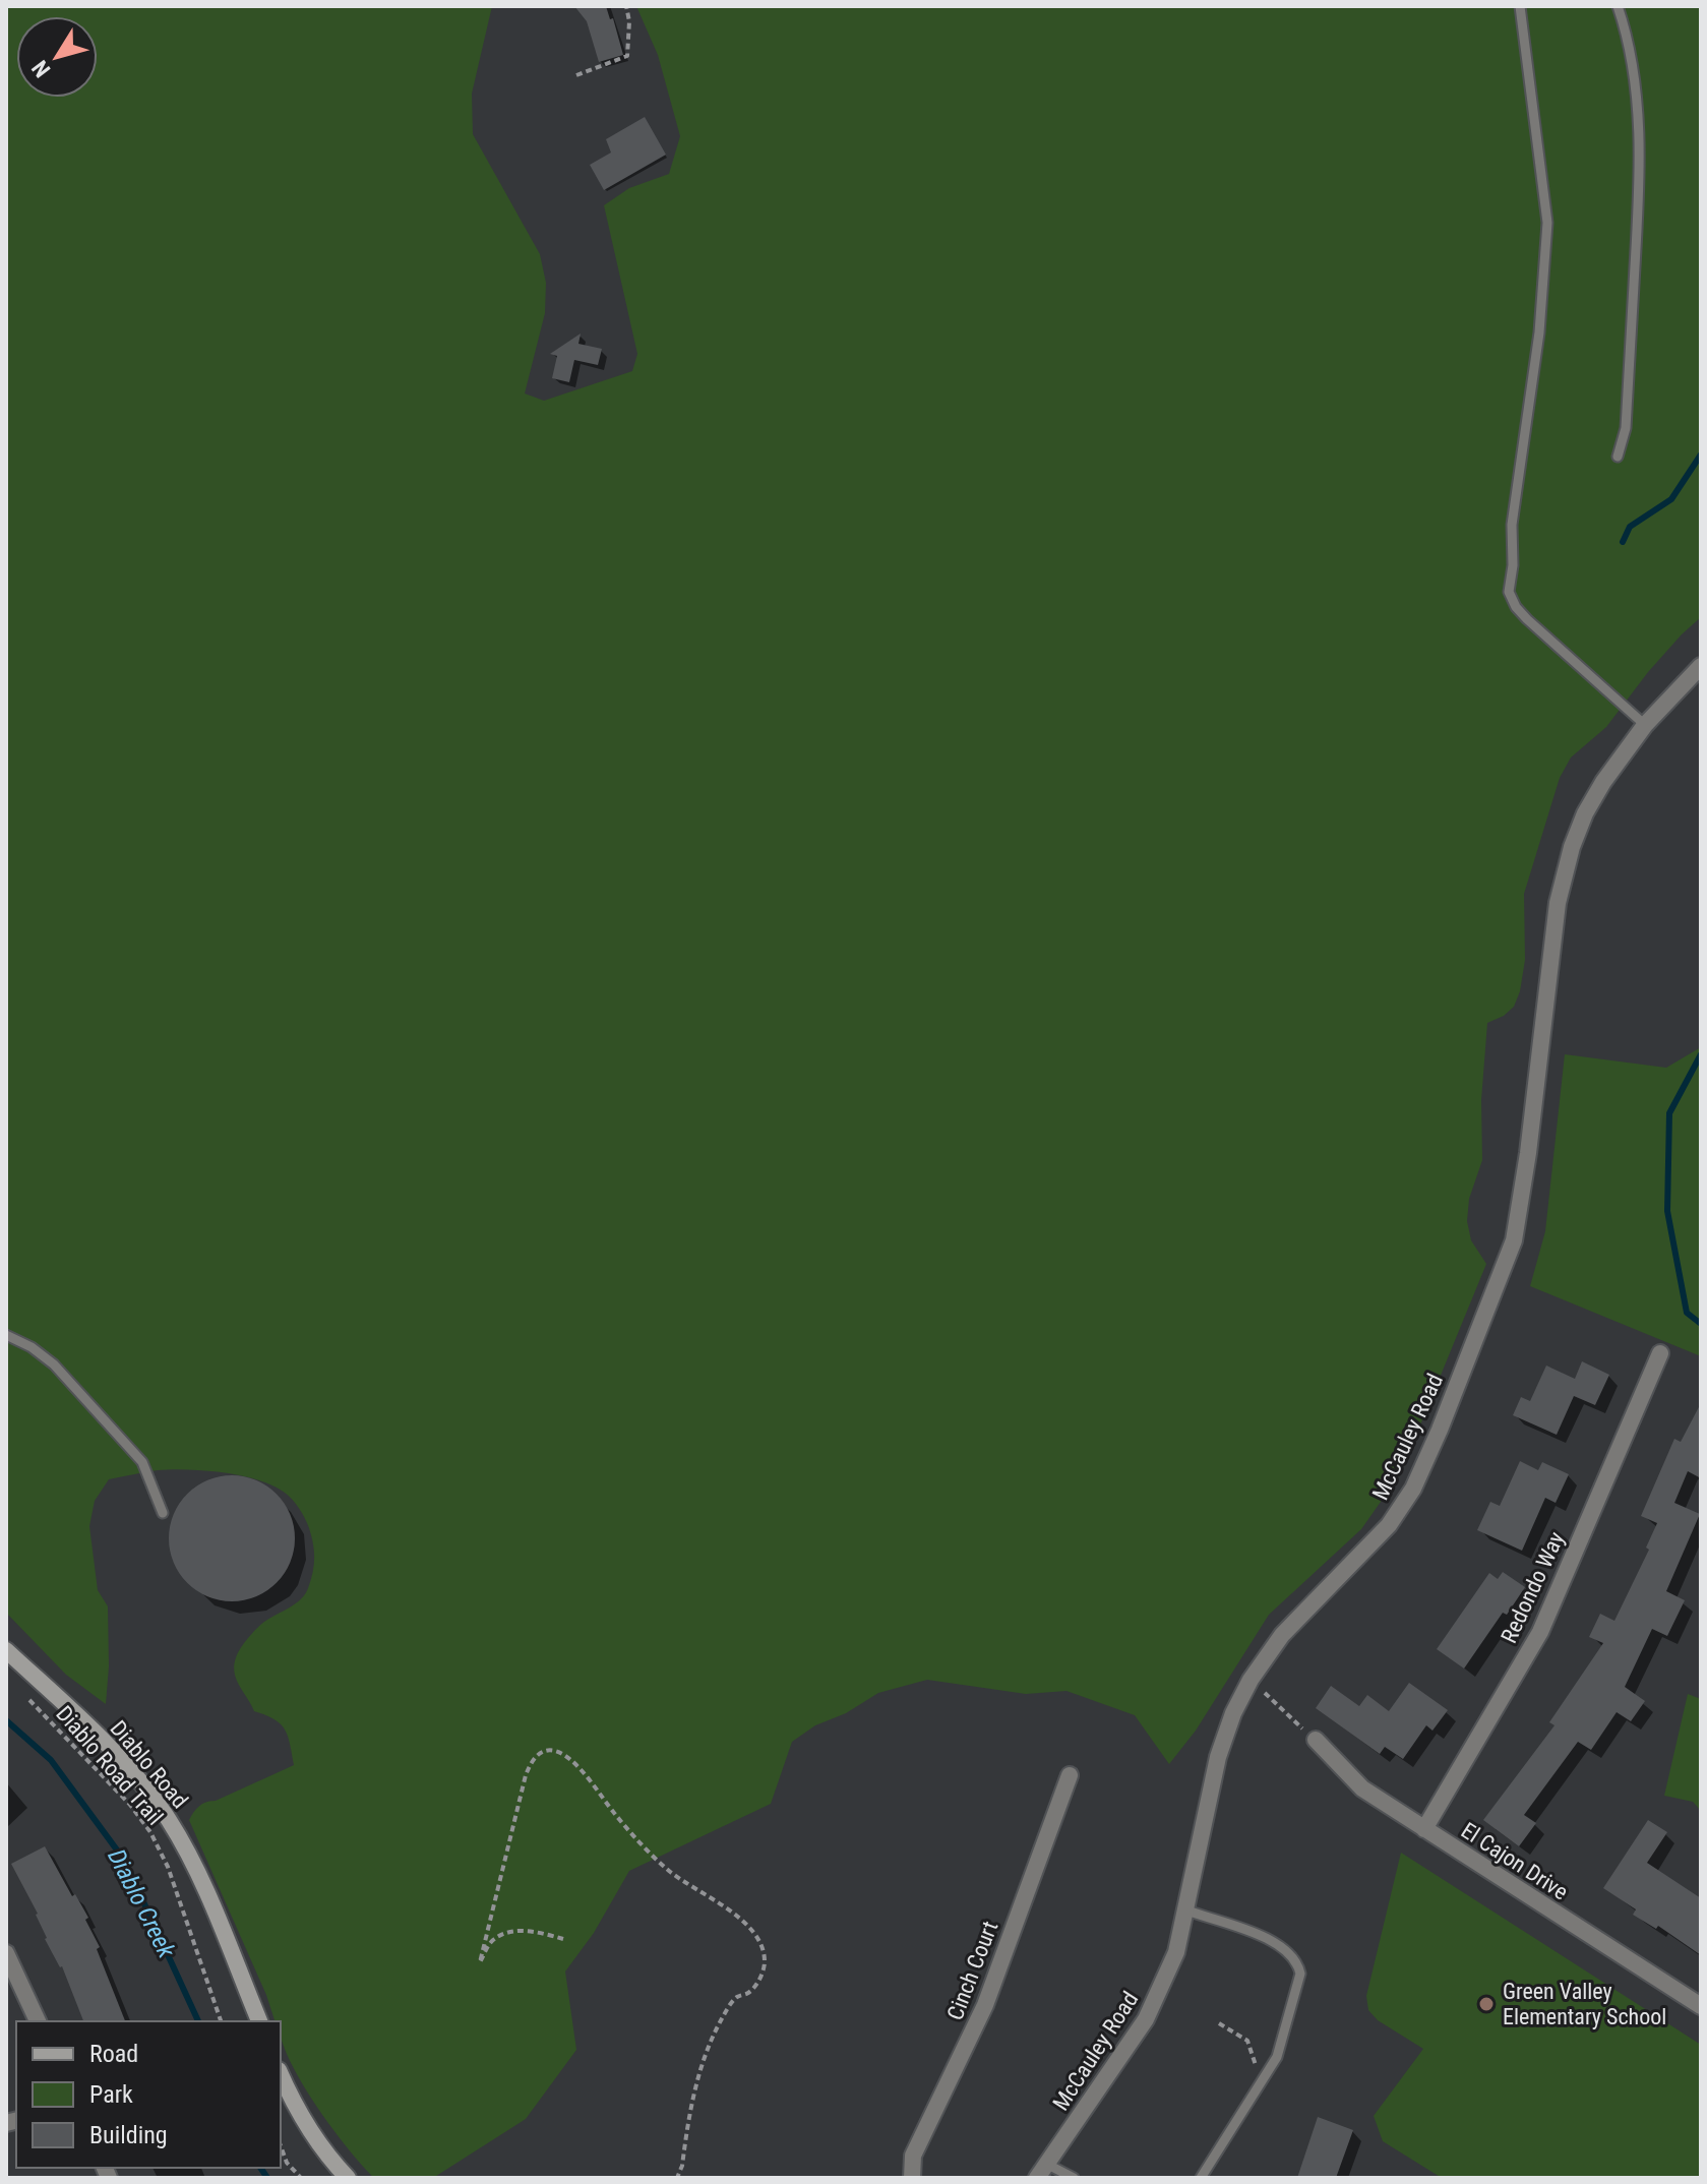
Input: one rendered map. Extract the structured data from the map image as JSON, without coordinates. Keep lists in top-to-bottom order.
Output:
{
  "streets": {
    "street": [
      "McCauley Road",
      "Redondo Way",
      "Diablo Road",
      "El Cajon Drive",
      "Cinch Court"
    ],
    "path": ["Diablo Road Trail"]
  },
  "crossings": [
    ["Redondo Way", "El Cajon Drive"]
  ],
  "water": ["Diablo Creek"],
  "places": ["Green Valley Elementary School"],
  "legend": ["Road", "Park", "Building"],
  "north": "bottom left"
}
